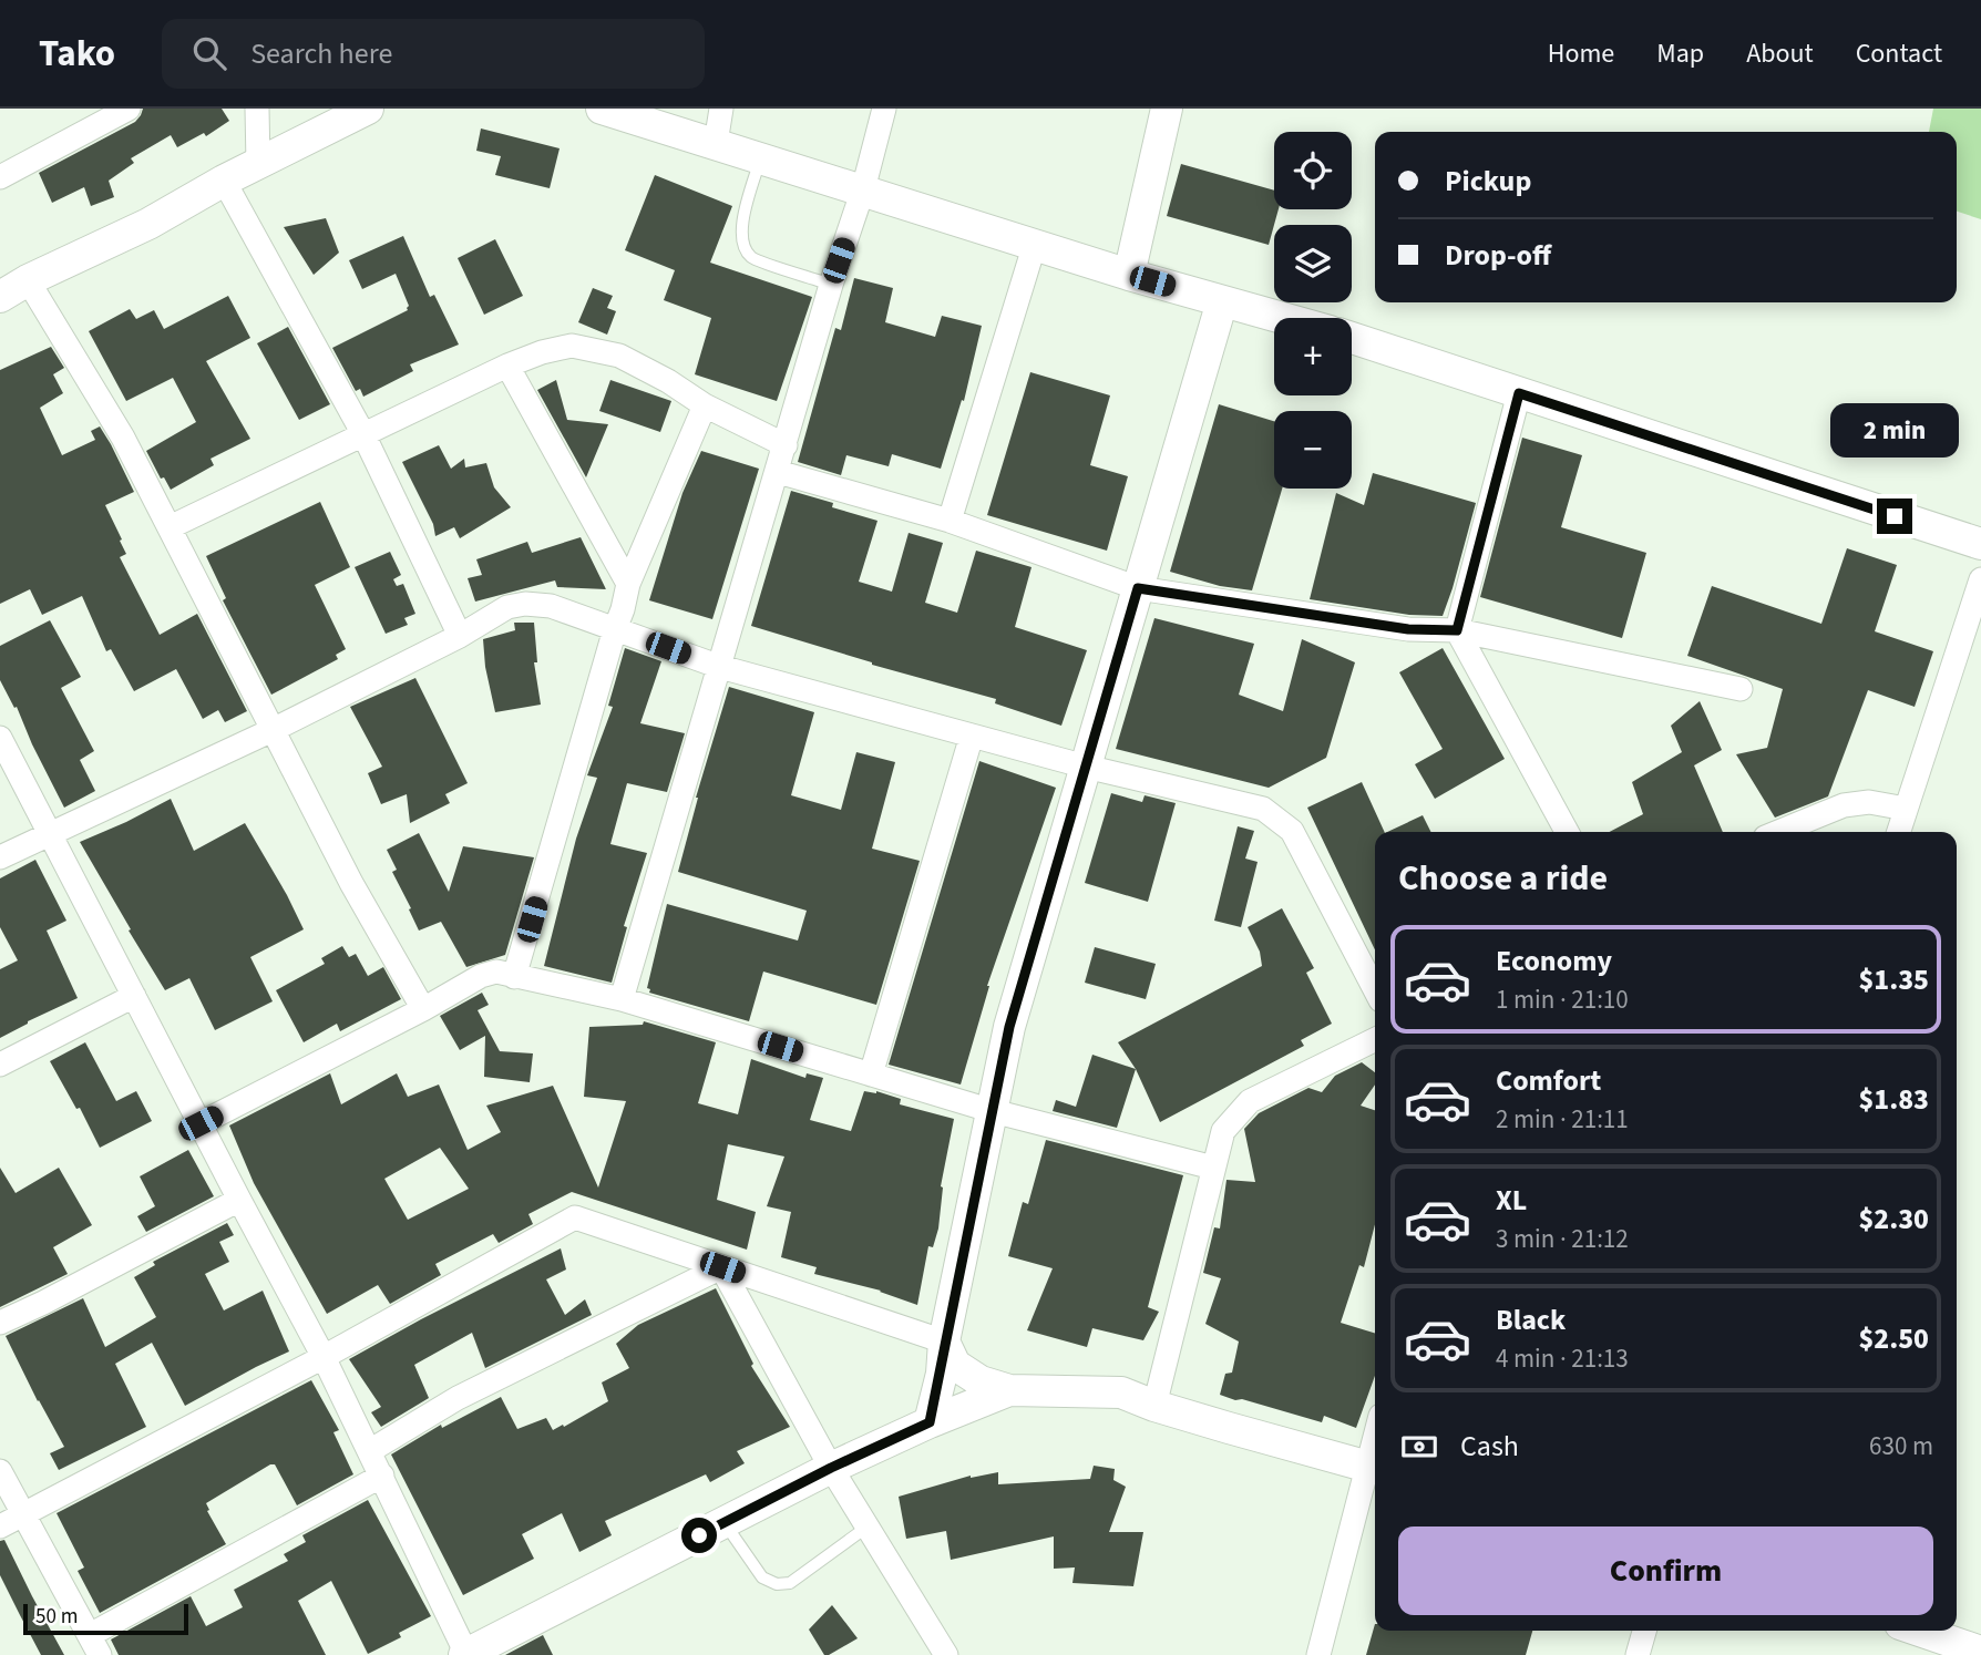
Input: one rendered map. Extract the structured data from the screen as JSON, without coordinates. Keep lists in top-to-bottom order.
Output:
{
  "scale_bar": "50 m",
  "page": {
    "header": "Tako",
    "search": "Search here",
    "nav": [
      "Home",
      "Map",
      "About",
      "Contact"
    ],
    "map_buttons": ["+", "−"],
    "banner": ["Pickup", "Drop-off"],
    "bubble": "2 min",
    "heading": "Choose a ride",
    "list": [
      {
        "name": "Economy",
        "note": "1 min · 21:10",
        "value": "$1.35"
      },
      {
        "name": "Comfort",
        "note": "2 min · 21:11",
        "value": "$1.83"
      },
      {
        "name": "XL",
        "note": "3 min · 21:12",
        "value": "$2.30"
      },
      {
        "name": "Black",
        "note": "4 min · 21:13",
        "value": "$2.50"
      }
    ],
    "pay": ["Cash", "630 m"],
    "buttons": "Confirm",
    "scale": "50 m"
  }
}
